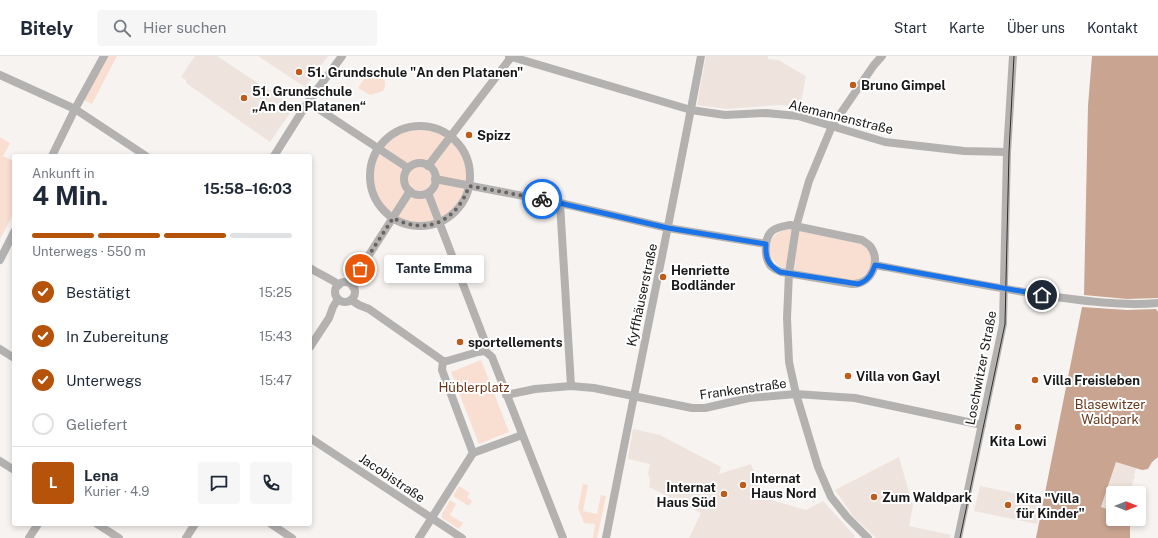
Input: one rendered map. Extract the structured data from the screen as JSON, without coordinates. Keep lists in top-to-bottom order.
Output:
{
  "streets": {
    "street": [
      "Alemannenstraße",
      "Kyffhäuserstraße",
      "Loschwitzer Straße",
      "Frankenstraße",
      "Jacobistraße"
    ]
  },
  "crossings": [
    ["Alemannenstraße", "Kyffhäuserstraße"],
    ["Alemannenstraße", "Loschwitzer Straße"],
    ["Kyffhäuserstraße", "Frankenstraße"],
    ["Loschwitzer Straße", "Frankenstraße"]
  ],
  "parks": ["Hüblerplatz", "Blasewitzer Waldpark"],
  "places": [
    "51. Grundschule \"An den Platanen\"",
    "Bruno Gimpel",
    "51. Grundschule „An den Platanen“",
    "Spizz",
    "Tante Emma",
    "Henriette Bodländer",
    "sportellements",
    "Villa von Gayl",
    "Villa Freisleben",
    "Kita Lowi",
    "Internat Haus Nord",
    "Internat Haus Süd",
    "Zum Waldpark",
    "Kita \"Villa für Kinder\""
  ],
  "north": "right",
  "page": {
    "header": "Bitely",
    "search": "Hier suchen",
    "nav": [
      "Start",
      "Karte",
      "Über uns",
      "Kontakt"
    ],
    "heading": ["4 Min.", "Ankunft in", "15:58–16:03"],
    "panel": ["Lena", "Kurier · 4.9"],
    "bar": "Unterwegs · 550 m",
    "bubble": "Tante Emma",
    "list": [
      ["Bestätigt", "15:25"],
      ["In Zubereitung", "15:43"],
      ["Unterwegs", "15:47"],
      "Geliefert"
    ],
    "round": "L"
  }
}
